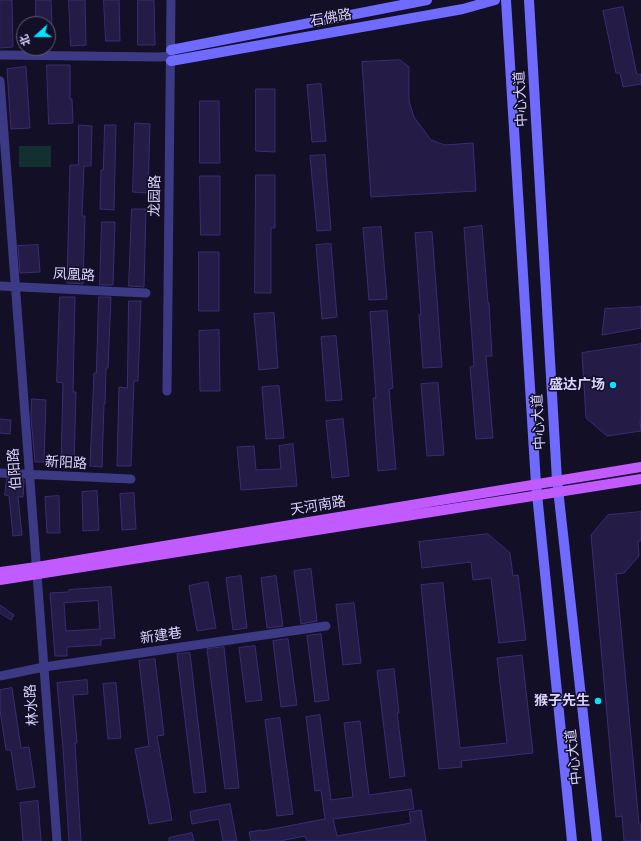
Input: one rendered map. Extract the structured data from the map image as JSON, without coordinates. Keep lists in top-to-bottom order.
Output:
{
  "streets": {
    "main road": ["石佛路", "中心大道", "天河南路"],
    "street": [
      "龙园路",
      "凤凰路",
      "新阳路",
      "伯阳路",
      "新建巷",
      "林水路"
    ]
  },
  "crossings": [
    ["石佛路", "龙园路"],
    ["中心大道", "天河南路"],
    ["凤凰路", "伯阳路"],
    ["新阳路", "伯阳路"],
    ["伯阳路", "天河南路"],
    ["伯阳路", "林水路"],
    ["天河南路", "林水路"],
    ["新建巷", "林水路"]
  ],
  "places": ["盛达广场", "猴子先生"],
  "north": "left"
}
